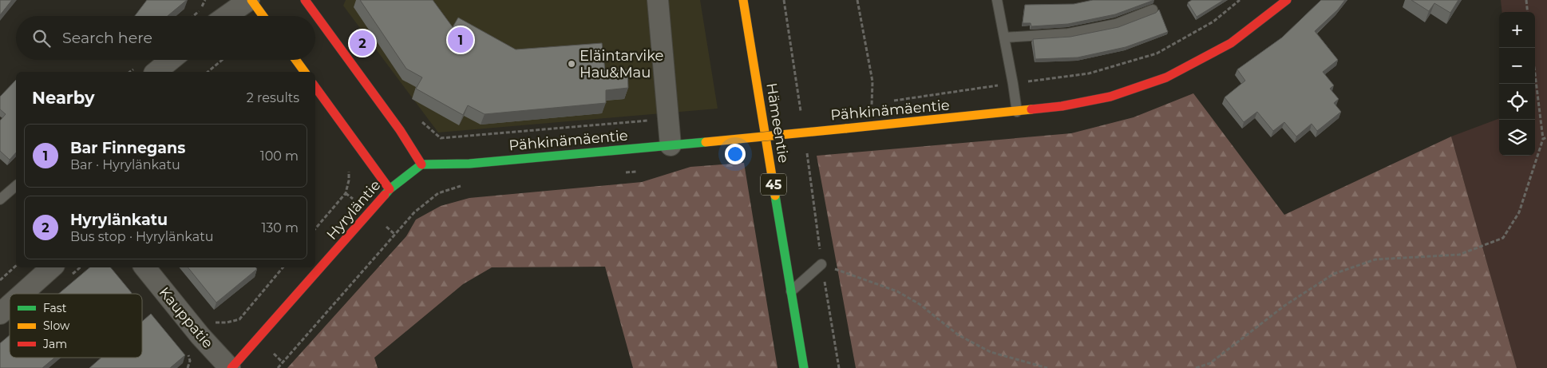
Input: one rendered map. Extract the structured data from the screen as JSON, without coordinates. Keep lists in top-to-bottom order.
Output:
{
  "streets": {
    "street": [
      "Pähkinämäentie",
      "Hämeentie",
      "45",
      "Hyryläntie",
      "Kauppatie"
    ]
  },
  "crossings": [
    ["Pähkinämäentie", "Hyryläntie"],
    ["Hyryläntie", "Kauppatie"]
  ],
  "places": ["Eläintarvike Hau&Mau"],
  "legend": ["Fast", "Slow", "Jam"],
  "page": {
    "map_buttons": ["+", "−"],
    "search": "Search here",
    "pins": ["1", "2"],
    "heading": ["Nearby", "2 results"],
    "list": [
      {
        "mark": "1",
        "name": "Bar Finnegans",
        "note": "Bar · Hyrylänkatu",
        "value": "100 m"
      },
      {
        "mark": "2",
        "name": "Hyrylänkatu",
        "note": "Bus stop · Hyrylänkatu",
        "value": "130 m"
      }
    ]
  }
}
